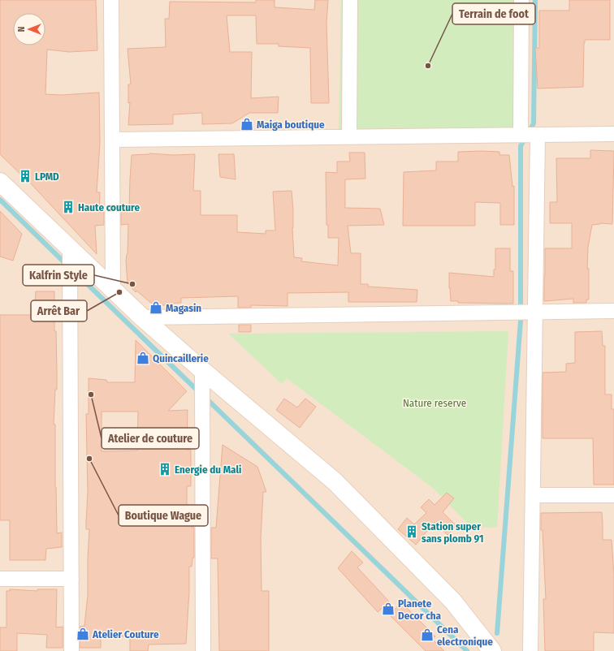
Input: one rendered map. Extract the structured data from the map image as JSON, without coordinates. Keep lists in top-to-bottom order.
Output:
{
  "parks": ["Nature reserve"],
  "places": {
    "other": [
      "Terrain de foot",
      "Kalfrin Style",
      "Arrêt Bar",
      "Atelier de couture",
      "Boutique Wague"
    ],
    "shop": [
      "Maiga boutique",
      "Magasin",
      "Quincaillerie",
      "Planete Decor cha",
      "Atelier Couture",
      "Cena electronique"
    ],
    "building": [
      "LPMD",
      "Haute couture",
      "Energie du Mali",
      "Station super sans plomb 91"
    ]
  },
  "north": "left"
}
